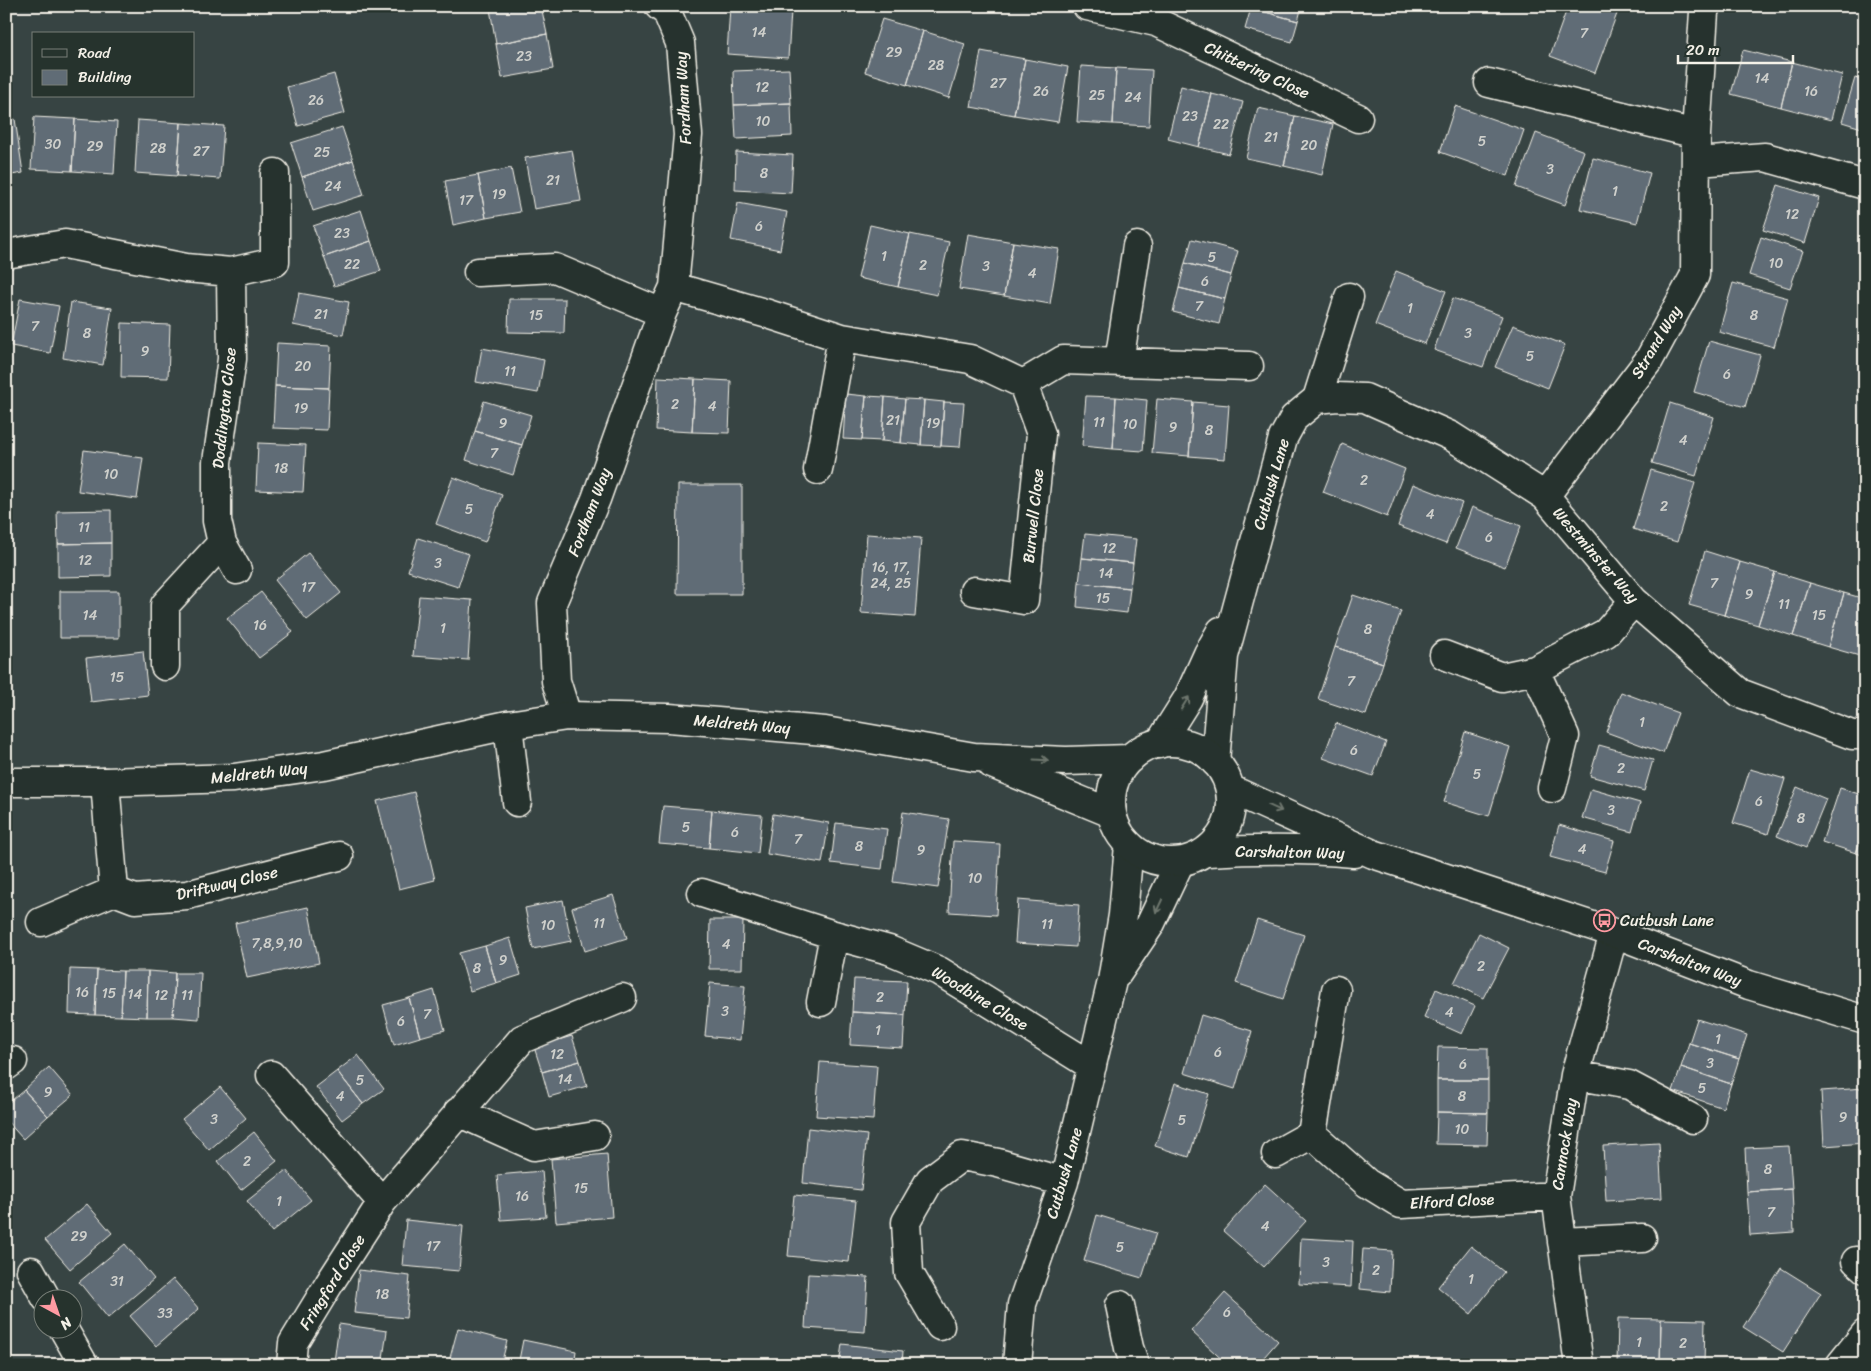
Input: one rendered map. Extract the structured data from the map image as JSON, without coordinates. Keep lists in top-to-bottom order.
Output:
{
  "streets": {
    "street": [
      "Chittering Close",
      "Fordham Way",
      "Strand Way",
      "Doddington Close",
      "Cutbush Lane",
      "Burwell Close",
      "Westminster Way",
      "Meldreth Way",
      "Carshalton Way",
      "Driftway Close",
      "Woodbine Close",
      "Cannock Way",
      "Elford Close",
      "Fringford Close"
    ]
  },
  "crossings": [
    ["Fordham Way", "Meldreth Way"],
    ["Strand Way", "Westminster Way"],
    ["Cutbush Lane", "Westminster Way"],
    ["Cutbush Lane", "Meldreth Way"],
    ["Cutbush Lane", "Carshalton Way"],
    ["Cutbush Lane", "Woodbine Close"],
    ["Meldreth Way", "Carshalton Way"],
    ["Carshalton Way", "Cannock Way"],
    ["Cannock Way", "Elford Close"]
  ],
  "places": {
    "bus stop": ["Cutbush Lane"]
  },
  "house_numbers": [
    "14",
    "7",
    "29",
    "23",
    "28",
    "14",
    "27",
    "12",
    "26",
    "16",
    "25",
    "24",
    "26",
    "23",
    "10",
    "22",
    "21",
    "5",
    "30",
    "20",
    "29",
    "28",
    "27",
    "25",
    "3",
    "8",
    "21",
    "24",
    "1",
    "19",
    "17",
    "12",
    "6",
    "23",
    "1",
    "5",
    "10",
    "22",
    "2",
    "3",
    "4",
    "6",
    "7",
    "1",
    "21",
    "15",
    "8",
    "7",
    "8",
    "3",
    "9",
    "5",
    "20",
    "11",
    "6",
    "2",
    "4",
    "19",
    "21",
    "11",
    "9",
    "19",
    "10",
    "9",
    "8",
    "4",
    "7",
    "18",
    "10",
    "2",
    "2",
    "5",
    "4",
    "11",
    "6",
    "12",
    "12",
    "3",
    "16, 17, 24, 25",
    "14",
    "7",
    "17",
    "9",
    "15",
    "11",
    "14",
    "15",
    "16",
    "1",
    "8",
    "15",
    "7",
    "1",
    "6",
    "2",
    "5",
    "6",
    "3",
    "8",
    "5",
    "6",
    "7",
    "8",
    "4",
    "9",
    "10",
    "11",
    "11",
    "10",
    "7,8,9,10",
    "4",
    "9",
    "2",
    "8",
    "16",
    "15",
    "14",
    "12",
    "11",
    "2",
    "3",
    "4",
    "7",
    "6",
    "1",
    "1",
    "6",
    "12",
    "3",
    "6",
    "14",
    "5",
    "5",
    "9",
    "4",
    "8",
    "9",
    "3",
    "5",
    "10",
    "2",
    "8",
    "15",
    "16",
    "1",
    "7",
    "4",
    "29",
    "17",
    "5",
    "3",
    "2",
    "1",
    "31",
    "18",
    "6",
    "33",
    "1",
    "2"
  ],
  "legend": ["Road", "Building"],
  "scale_bar": "20 m",
  "north": "bottom right"
}
